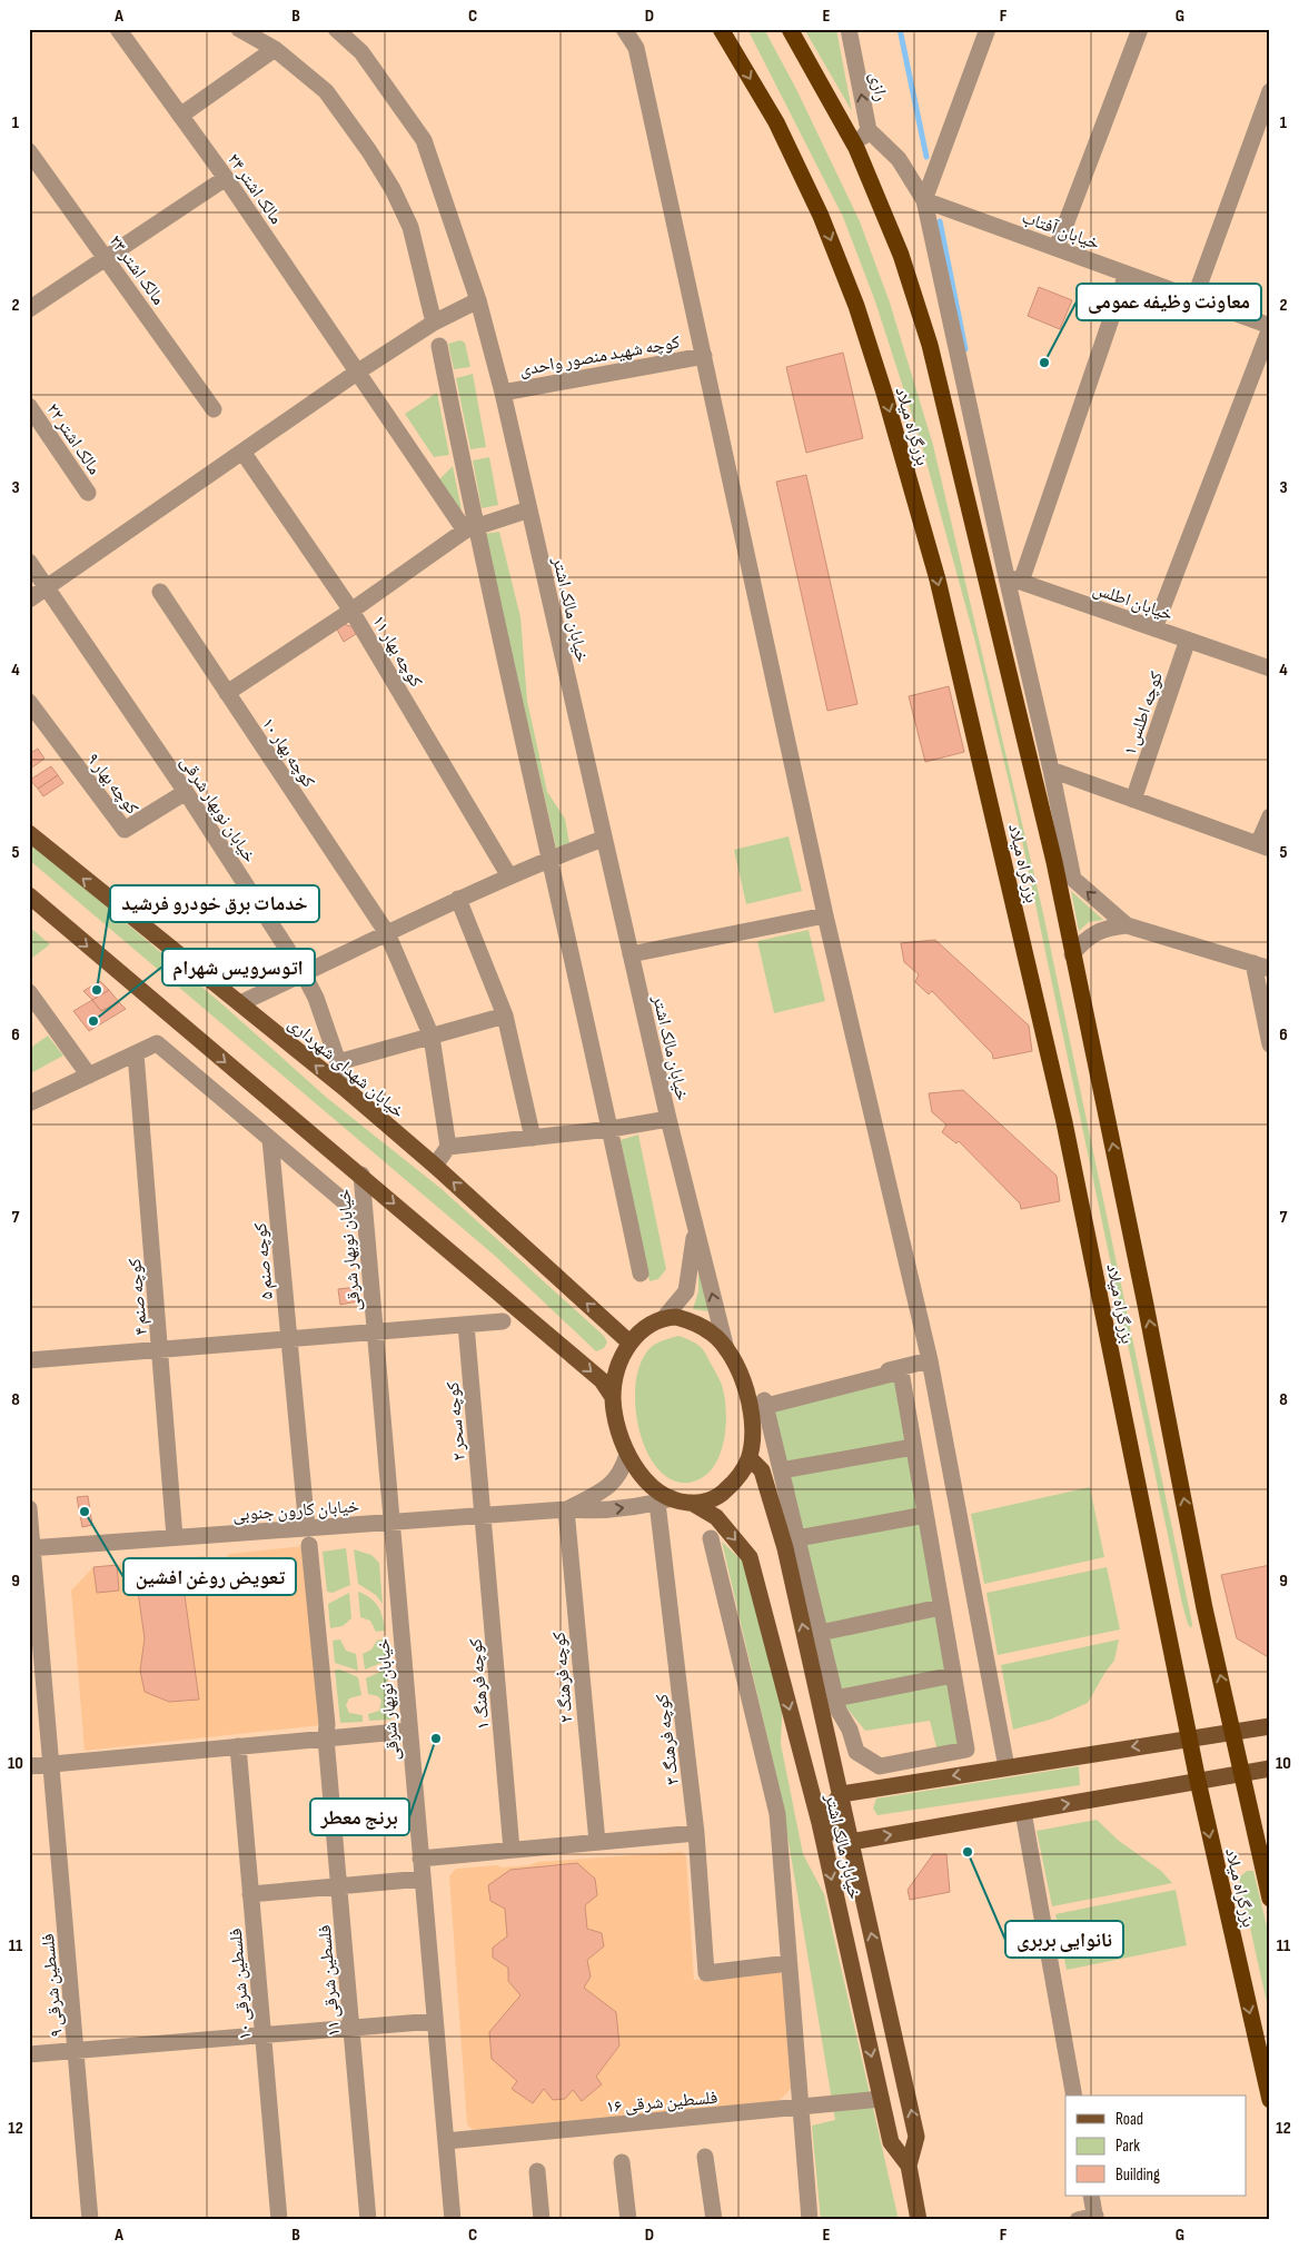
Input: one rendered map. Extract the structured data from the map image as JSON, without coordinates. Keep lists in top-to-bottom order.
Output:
{
  "streets": {
    "highway": ["بزرگراه میلاد"],
    "main road": ["خیابان مالک اشتر", "خیابان شهدای شهرداری"],
    "street": [
      "رازی",
      "مالک اشتر ۲۴",
      "خیابان آفتاب",
      "مالک اشتر ۲۳",
      "کوچه شهید منصور واحدی",
      "مالک اشتر ۲۲",
      "خیابان اطلس",
      "کوچه بهار ۱۱",
      "کوچه اطلس ۱",
      "کوچه بهار ۱۰",
      "کوچه بهار ۹",
      "خیابان نوبهار شرقی",
      "کوچه صنم ۵",
      "کوچه صنم ۴",
      "کوچه سحر ۲",
      "خیابان کارون جنوبی",
      "کوچه فرهنگ ۲",
      "کوچه فرهنگ ۱",
      "کوچه فرهنگ ۳",
      "فلسطین شرقی ۱۱",
      "فلسطین شرقی ۱۰",
      "فلسطین شرقی ۹",
      "فلسطین شرقی ۱۶"
    ]
  },
  "crossings": [
    ["رازی", "بزرگراه میلاد"],
    ["کوچه شهید منصور واحدی", "خیابان مالک اشتر"],
    ["بزرگراه میلاد", "خیابان اطلس"],
    ["خیابان اطلس", "کوچه اطلس ۱"],
    ["خیابان مالک اشتر", "خیابان شهدای شهرداری"],
    ["خیابان مالک اشتر", "خیابان کارون جنوبی"],
    ["خیابان مالک اشتر", "کوچه فرهنگ ۳"],
    ["خیابان مالک اشتر", "فلسطین شرقی ۱۶"],
    ["کوچه بهار ۹", "خیابان نوبهار شرقی"],
    ["خیابان نوبهار شرقی", "خیابان شهدای شهرداری"],
    ["خیابان نوبهار شرقی", "خیابان کارون جنوبی"],
    ["خیابان نوبهار شرقی", "فلسطین شرقی ۱۶"],
    ["خیابان شهدای شهرداری", "خیابان کارون جنوبی"],
    ["خیابان شهدای شهرداری", "کوچه فرهنگ ۳"],
    ["کوچه صنم ۵", "خیابان کارون جنوبی"],
    ["کوچه صنم ۵", "فلسطین شرقی ۱۱"],
    ["کوچه صنم ۴", "خیابان کارون جنوبی"],
    ["کوچه سحر ۲", "خیابان کارون جنوبی"],
    ["کوچه سحر ۲", "کوچه فرهنگ ۱"],
    ["خیابان کارون جنوبی", "کوچه فرهنگ ۲"],
    ["خیابان کارون جنوبی", "کوچه فرهنگ ۱"],
    ["خیابان کارون جنوبی", "کوچه فرهنگ ۳"],
    ["خیابان کارون جنوبی", "فلسطین شرقی ۹"]
  ],
  "one_way": ["رازی"],
  "places": [
    "معاونت وظیفه عمومی",
    "خدمات برق خودرو فرشید",
    "اتوسرویس شهرام",
    "تعویض روغن افشین",
    "برنج معطر",
    "نانوایی بربری"
  ],
  "legend": ["Road", "Park", "Building"],
  "grid": {
    "columns": [
      "A",
      "B",
      "C",
      "D",
      "E",
      "F",
      "G"
    ],
    "rows": [
      "1",
      "2",
      "3",
      "4",
      "5",
      "6",
      "7",
      "8",
      "9",
      "10",
      "11",
      "12"
    ]
  }
}
